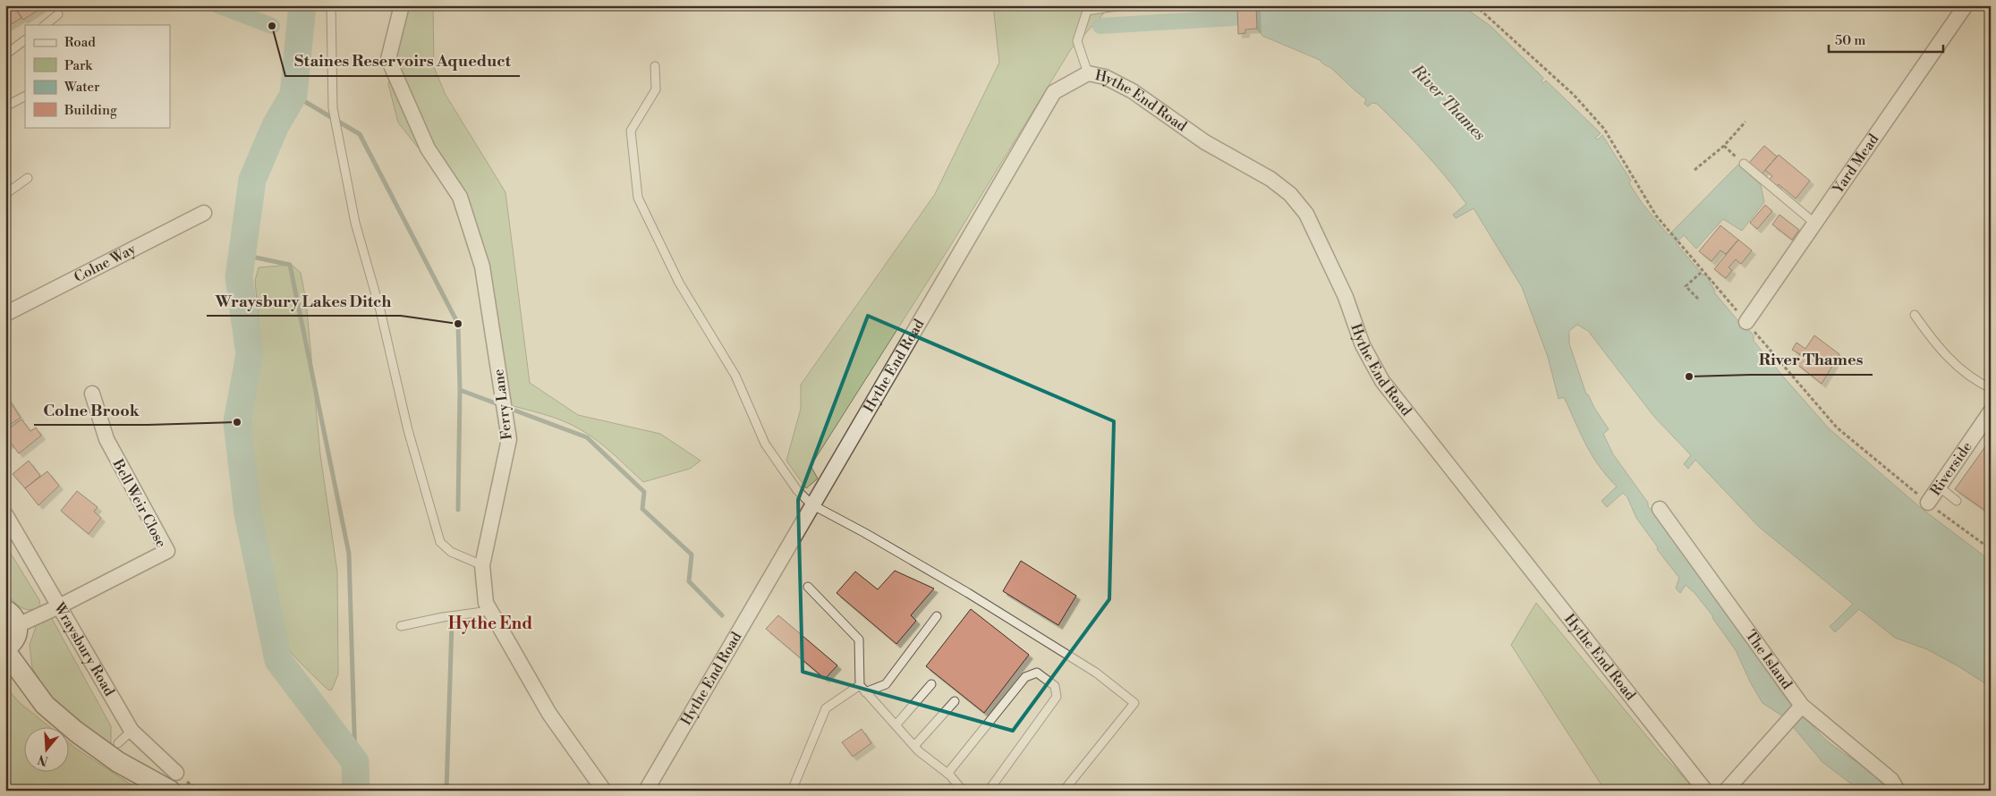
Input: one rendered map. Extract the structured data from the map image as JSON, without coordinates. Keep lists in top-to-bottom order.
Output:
{
  "streets": {
    "main road": ["Wraysbury Road"],
    "street": [
      "Hythe End Road",
      "Yard Mead",
      "Colne Way",
      "Ferry Lane",
      "Riverside",
      "Bell Weir Close",
      "The Island"
    ]
  },
  "crossings": [
    ["Bell Weir Close", "Wraysbury Road"]
  ],
  "districts": ["Hythe End"],
  "water": ["River Thames"],
  "places": [
    "Staines Reservoirs Aqueduct",
    "Wraysbury Lakes Ditch",
    "River Thames",
    "Colne Brook"
  ],
  "legend": [
    "Road",
    "Park",
    "Water",
    "Building"
  ],
  "scale_bar": "50 m",
  "north": "bottom"
}
